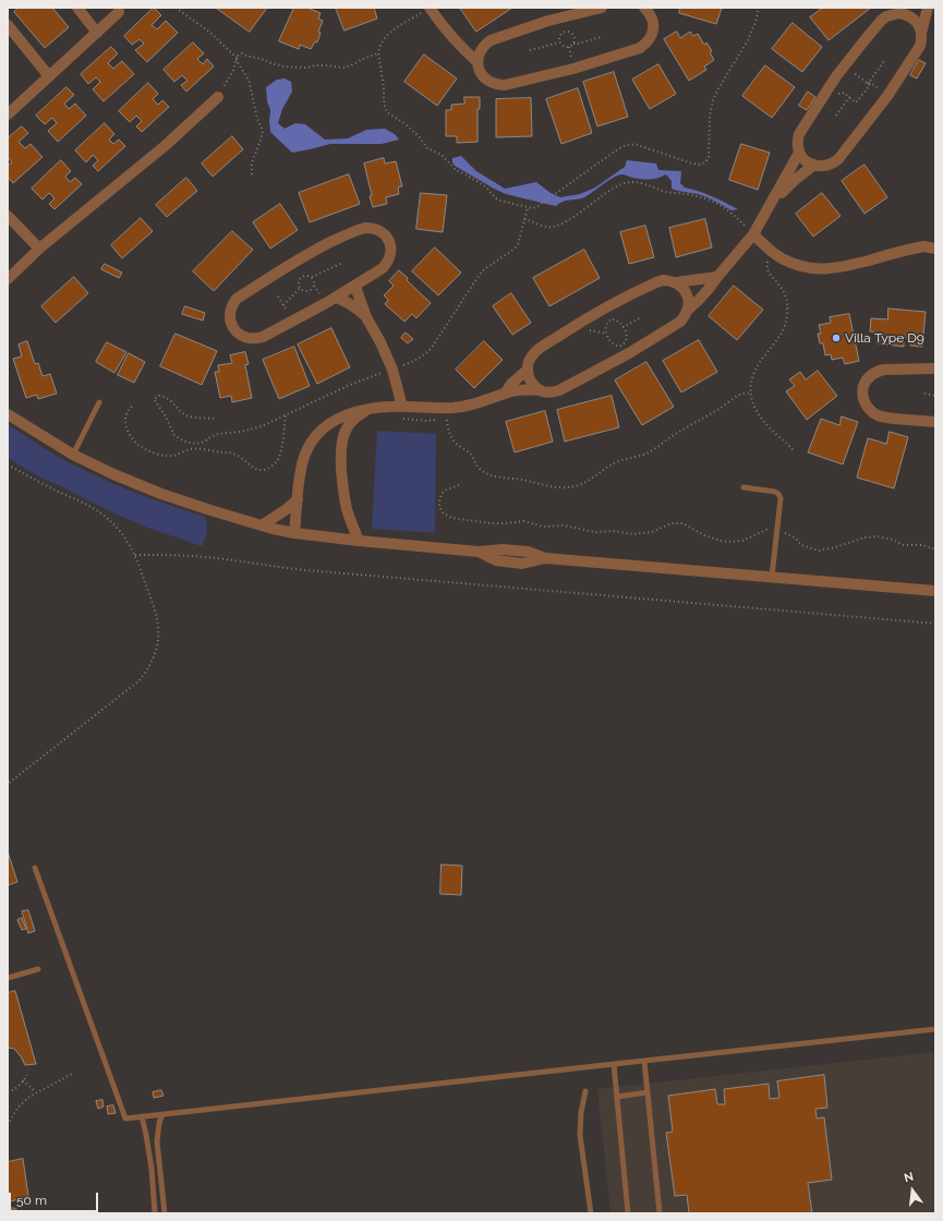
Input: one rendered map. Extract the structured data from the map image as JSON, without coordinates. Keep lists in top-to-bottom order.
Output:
{
  "places": ["Villa Type D9"],
  "scale_bar": "50 m",
  "north": "top"
}
